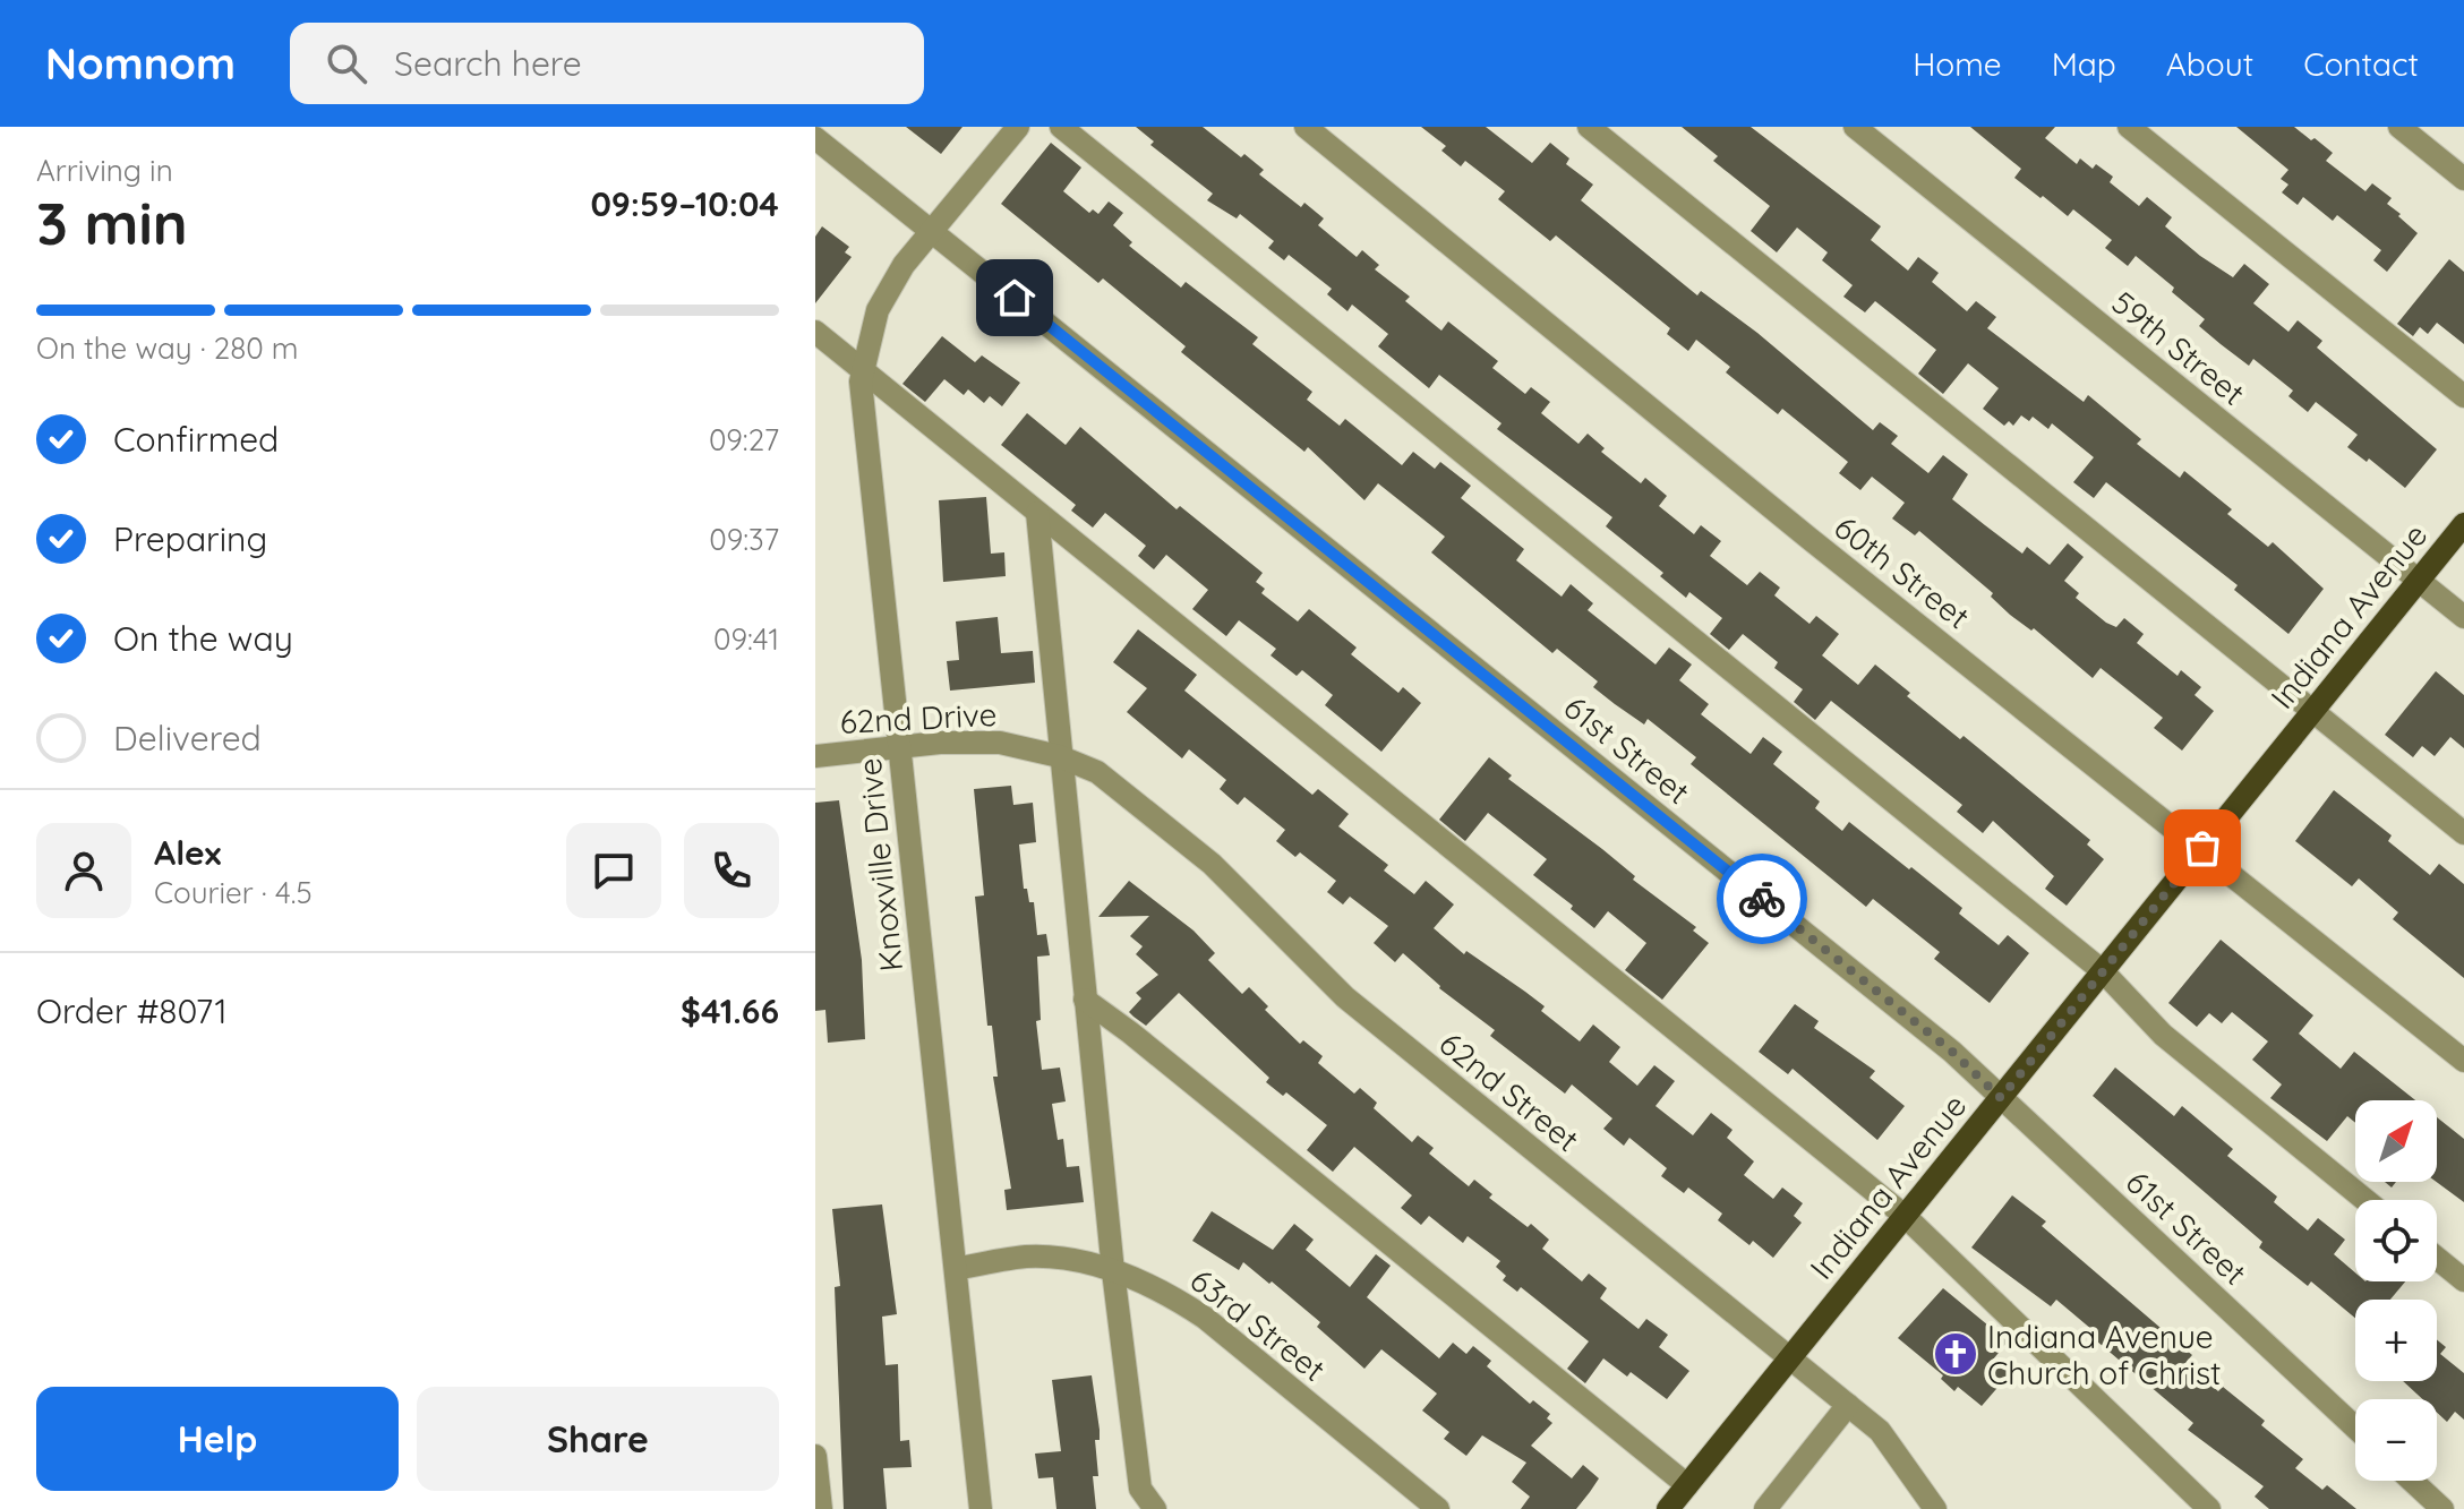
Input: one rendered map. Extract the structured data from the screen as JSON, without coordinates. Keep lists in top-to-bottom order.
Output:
{
  "streets": {
    "main road": ["Indiana Avenue"],
    "street": [
      "59th Street",
      "60th Street",
      "62nd Drive",
      "61st Street",
      "Knoxville Drive",
      "62nd Street",
      "63rd Street"
    ]
  },
  "crossings": [
    ["59th Street", "Indiana Avenue"],
    ["60th Street", "Indiana Avenue"],
    ["Indiana Avenue", "61st Street"],
    ["Indiana Avenue", "62nd Street"],
    ["62nd Drive", "Knoxville Drive"],
    ["62nd Drive", "62nd Street"],
    ["61st Street", "Knoxville Drive"],
    ["Knoxville Drive", "63rd Street"]
  ],
  "places": {
    "church": ["Indiana Avenue Church of Christ"]
  },
  "north": "top right",
  "page": {
    "header": "Nomnom",
    "search": "Search here",
    "nav": [
      "Home",
      "Map",
      "About",
      "Contact"
    ],
    "heading": ["3 min", "Arriving in", "09:59–10:04"],
    "panel": [
      "Alex",
      "Courier · 4.5",
      "Order #8071",
      "$41.66"
    ],
    "bar": "On the way · 280 m",
    "list": [
      ["Confirmed", "09:27"],
      ["Preparing", "09:37"],
      ["On the way", "09:41"],
      "Delivered"
    ],
    "map_buttons": ["+", "−"],
    "buttons": ["Help", "Share"]
  }
}
